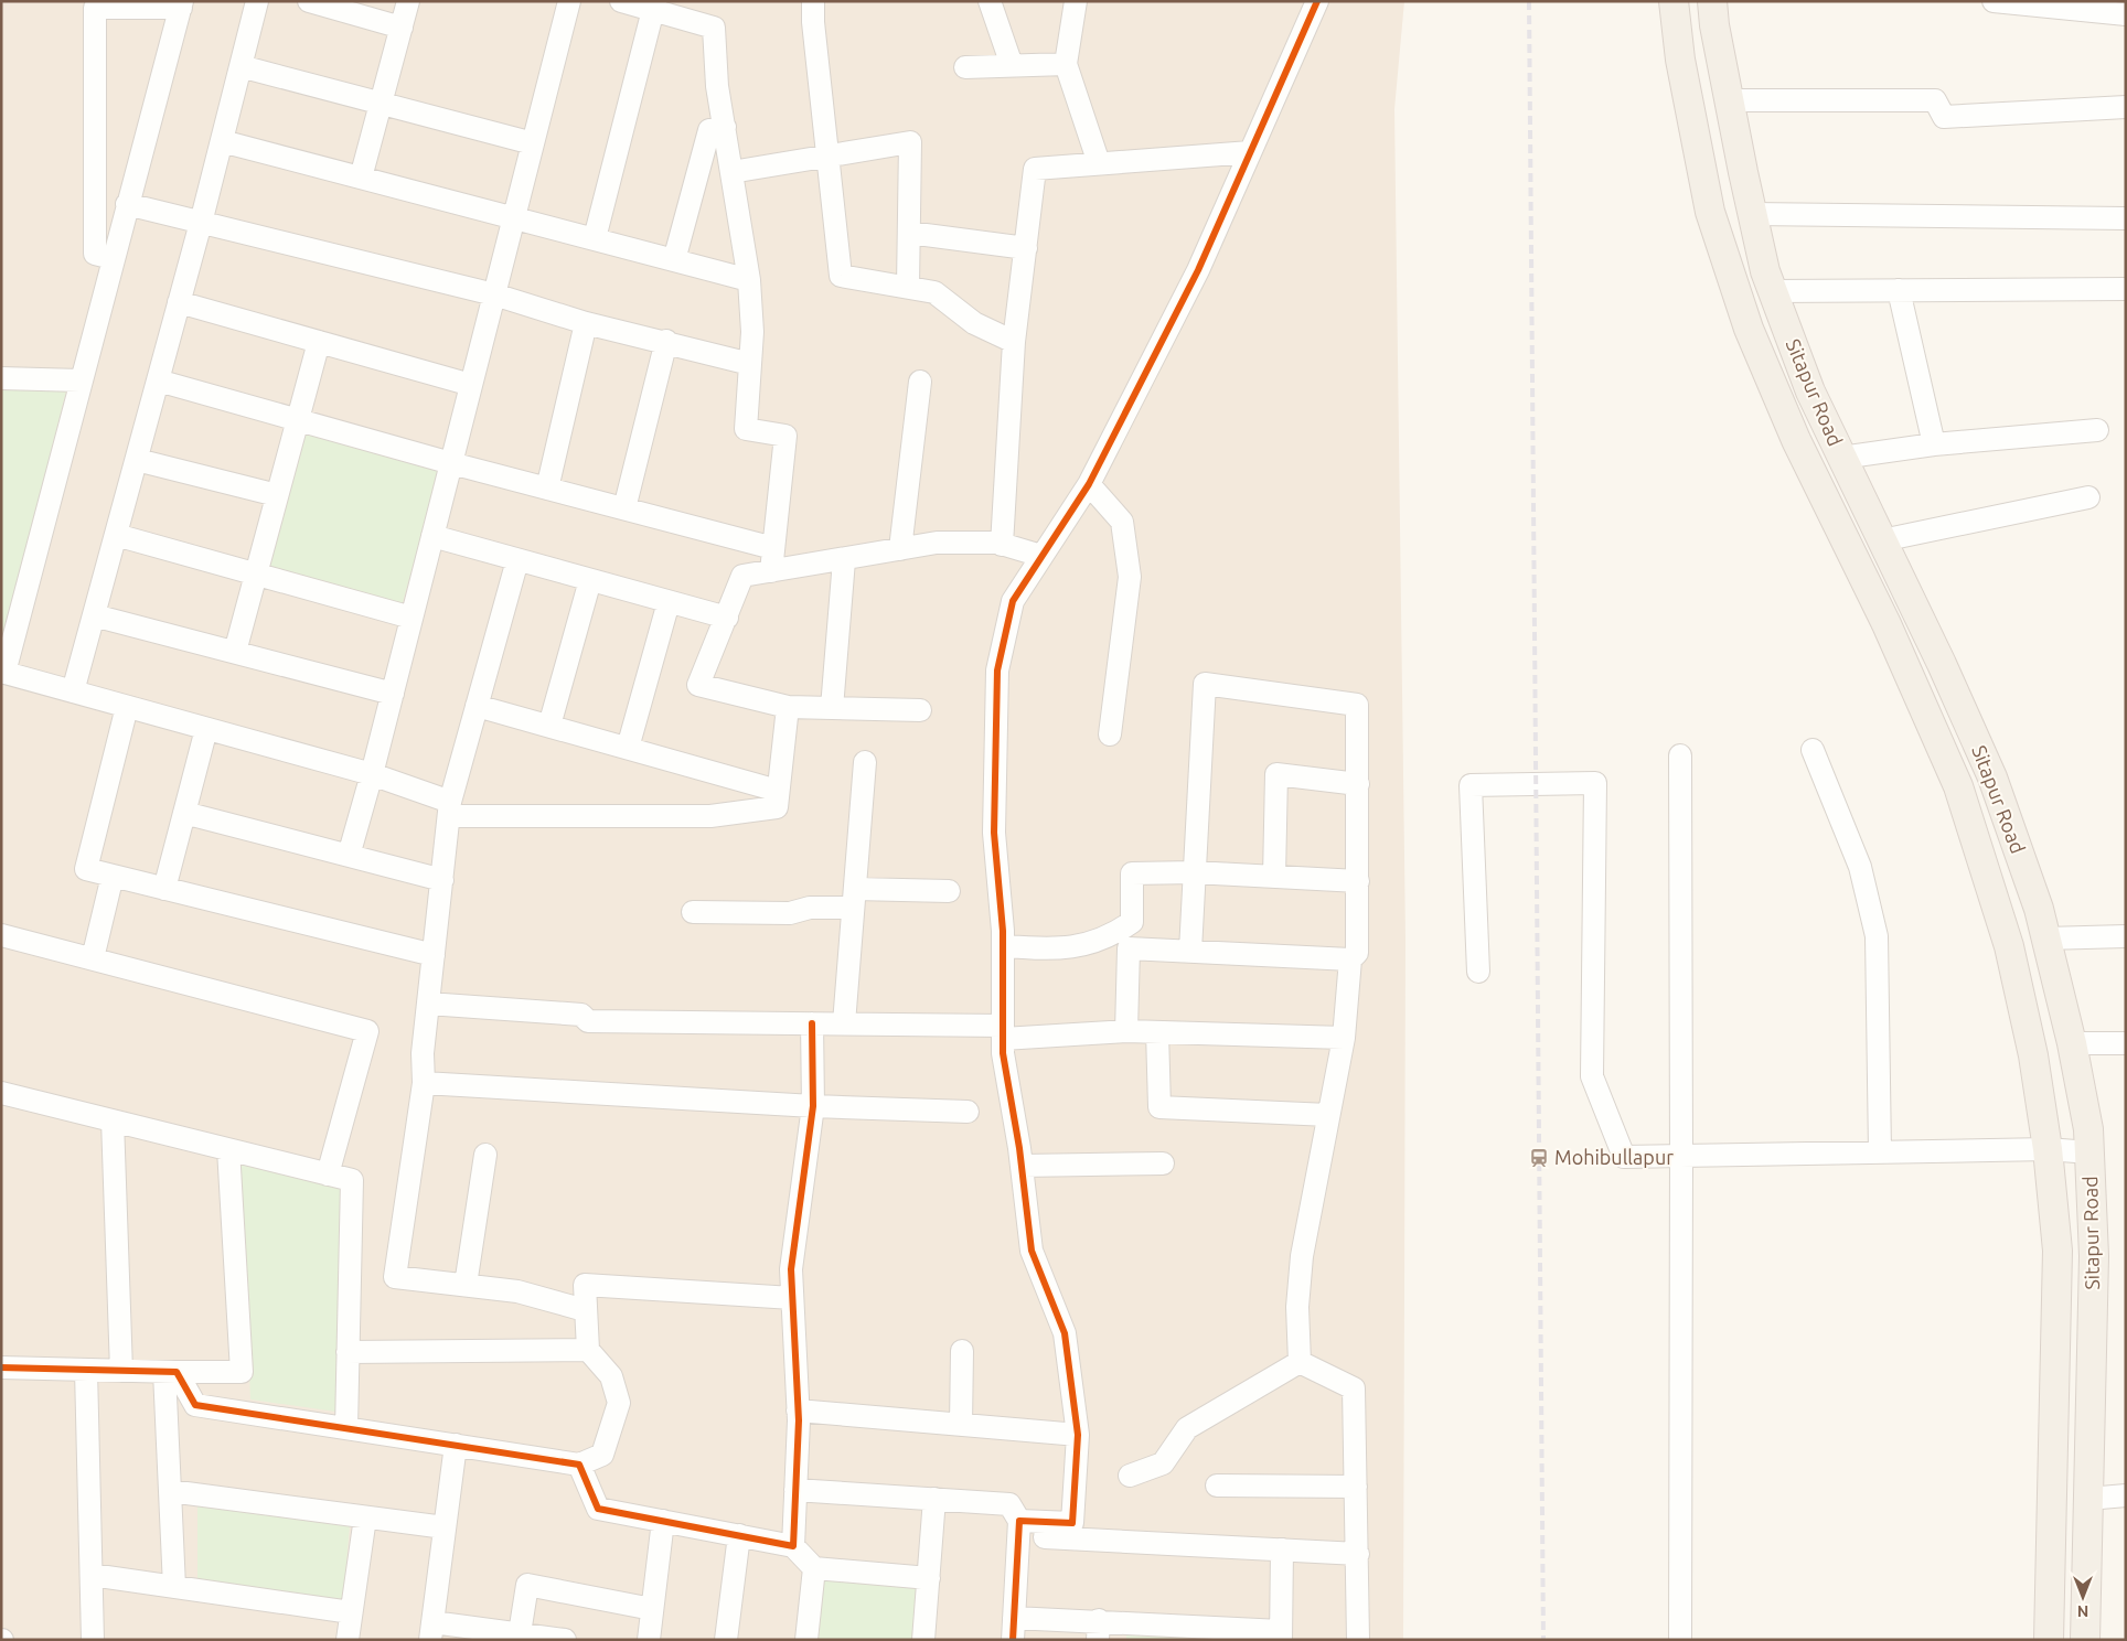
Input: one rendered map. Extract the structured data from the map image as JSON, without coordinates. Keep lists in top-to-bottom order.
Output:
{
  "streets": {
    "main road": ["Sitapur Road"]
  },
  "places": {
    "station": ["Mohibullapur"]
  },
  "north": "bottom"
}
